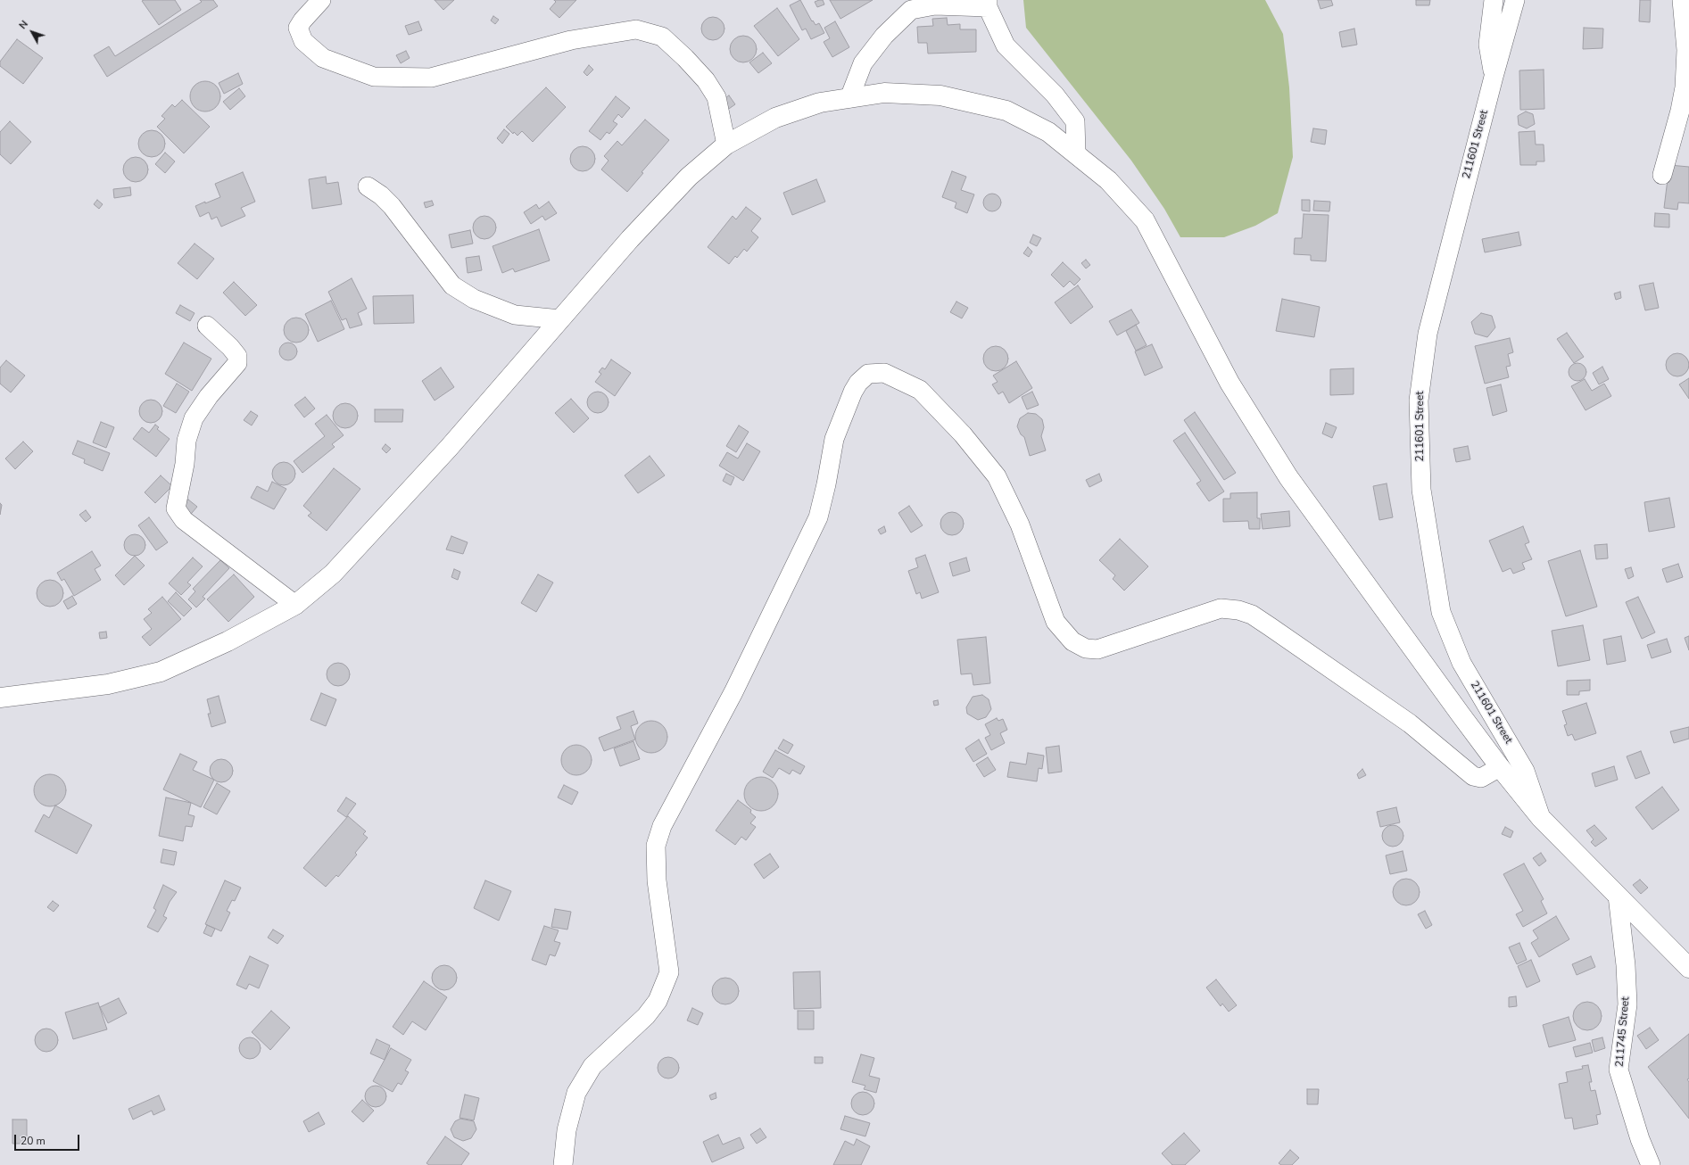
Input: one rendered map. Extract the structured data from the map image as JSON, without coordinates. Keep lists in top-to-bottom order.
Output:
{
  "streets": {
    "street": ["211601 Street", "211745 Street"]
  },
  "scale_bar": "20 m",
  "north": "top left"
}
